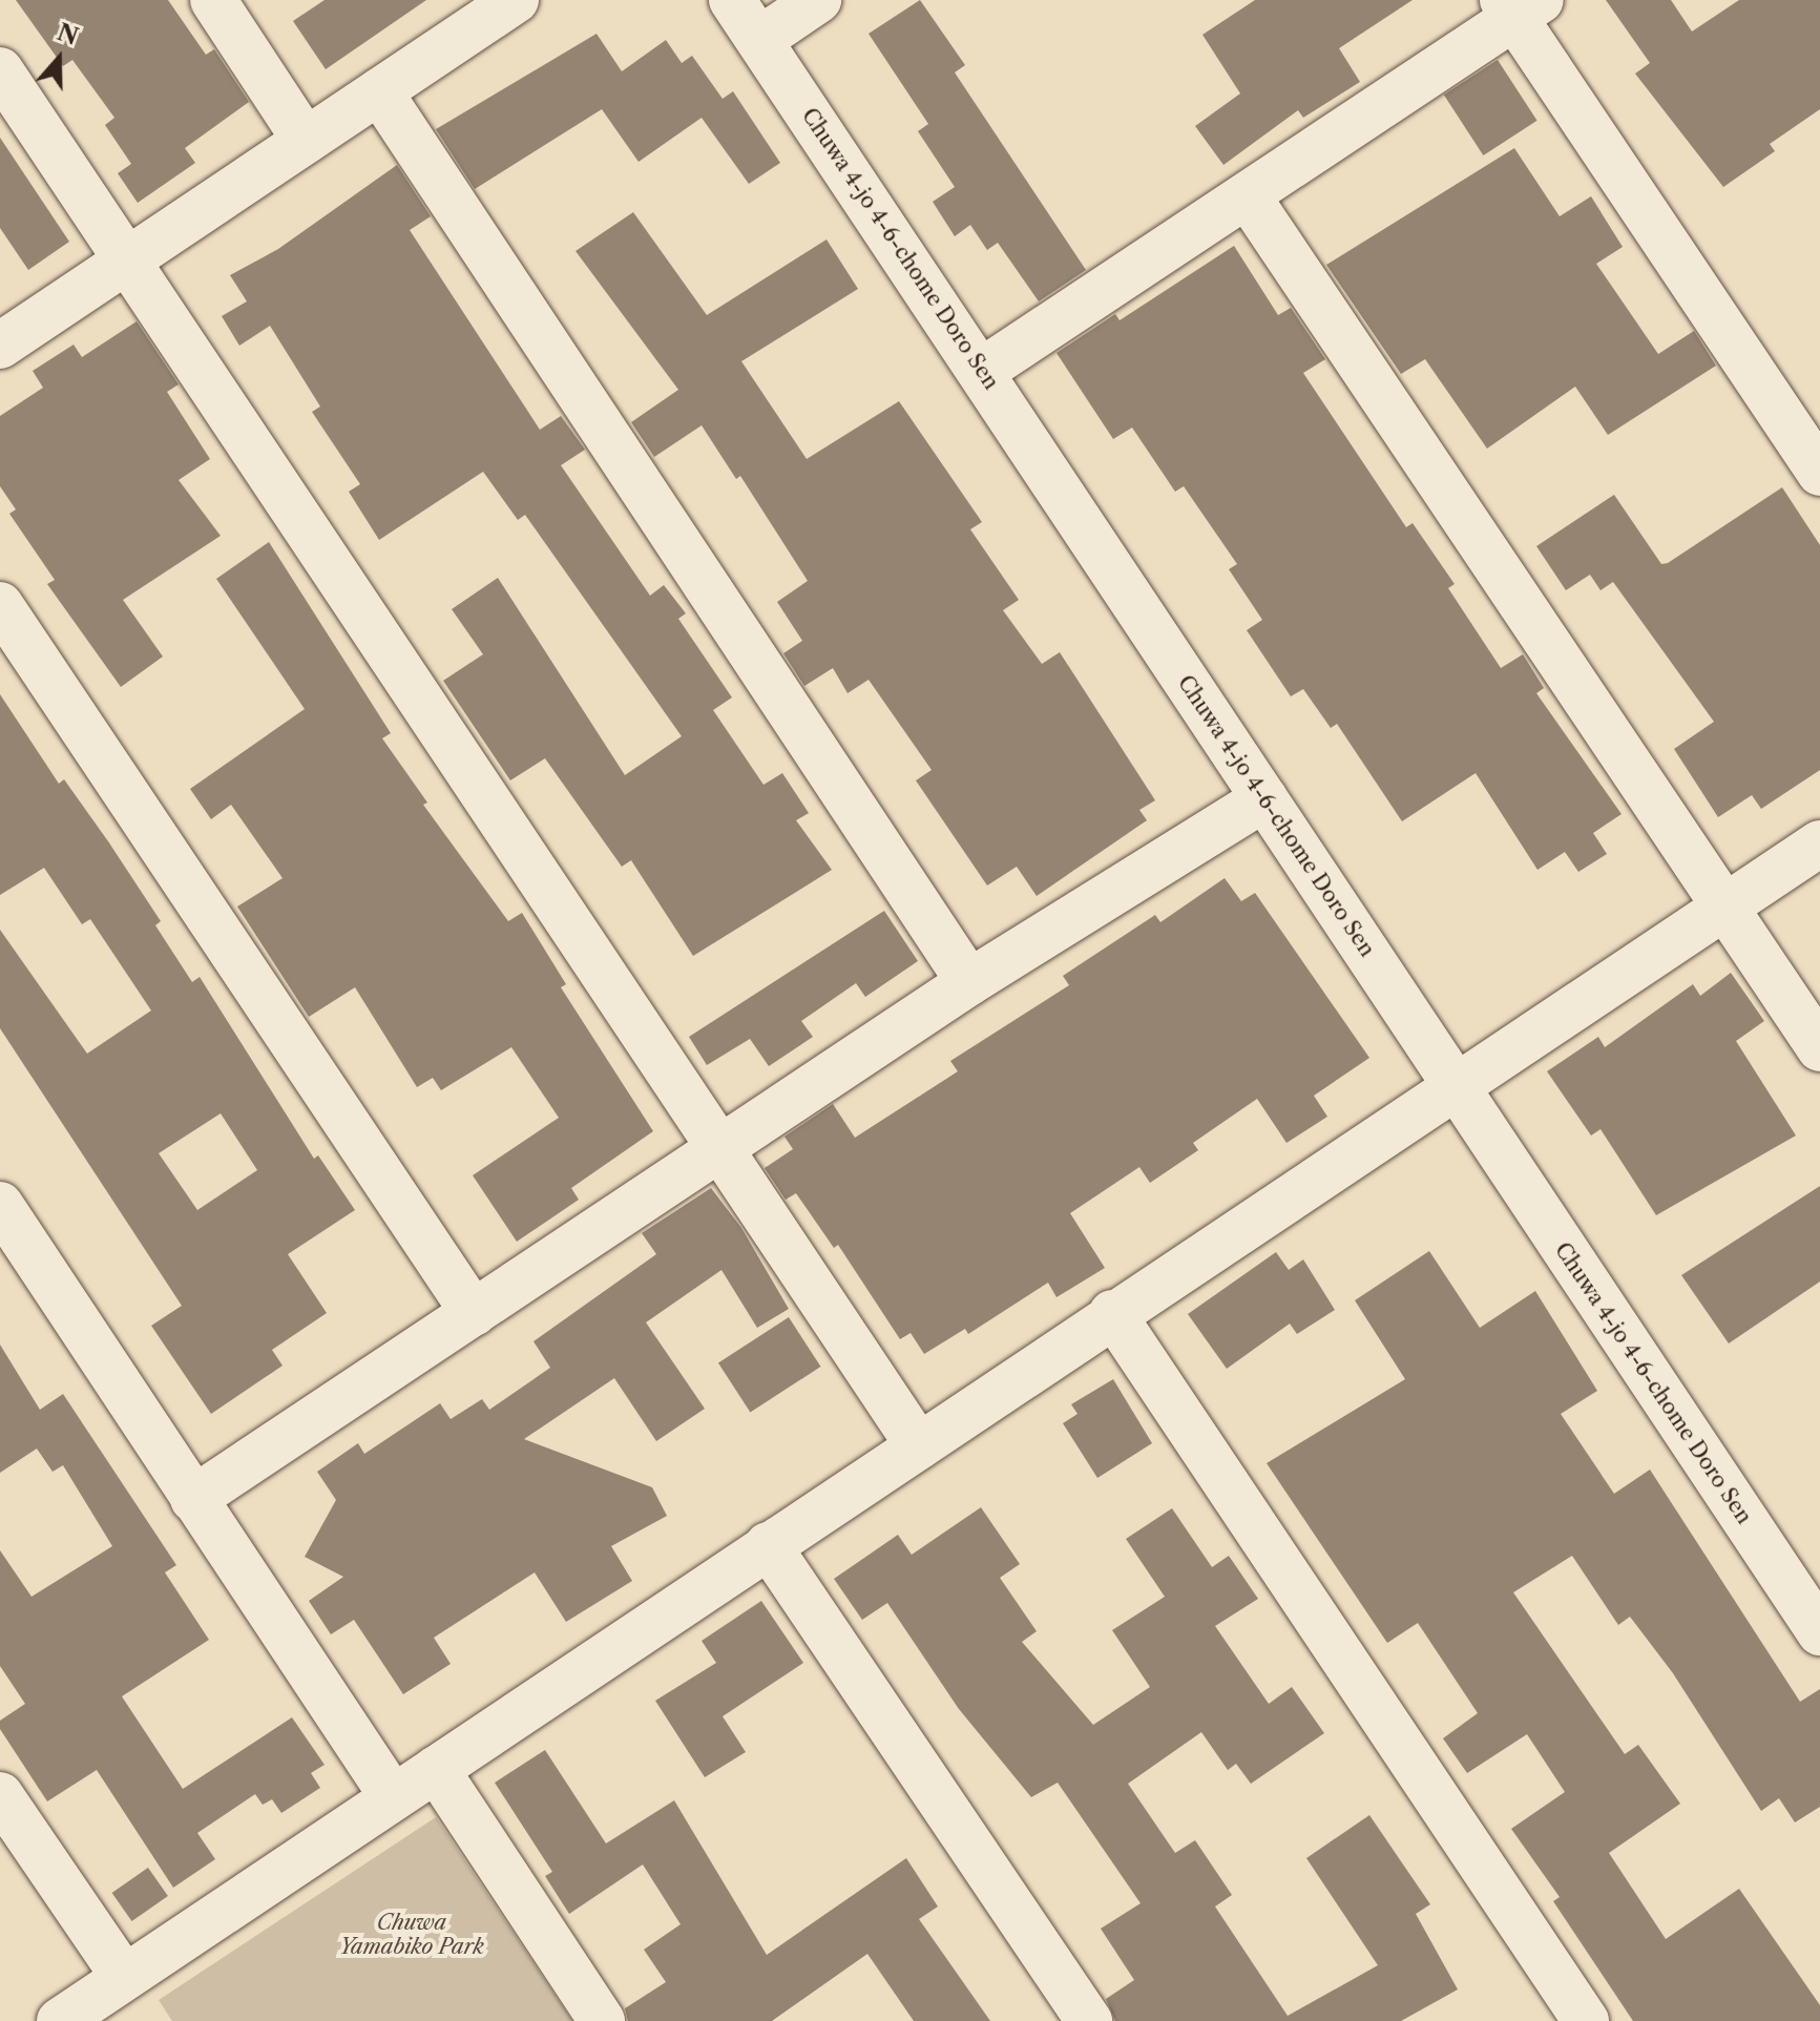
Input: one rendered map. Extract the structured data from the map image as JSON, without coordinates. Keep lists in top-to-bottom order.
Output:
{
  "streets": {
    "street": ["Chuwa 4-jo 4-6-chome Doro Sen"]
  },
  "parks": ["Chuwa Yamabiko Park"],
  "north": "top"
}
